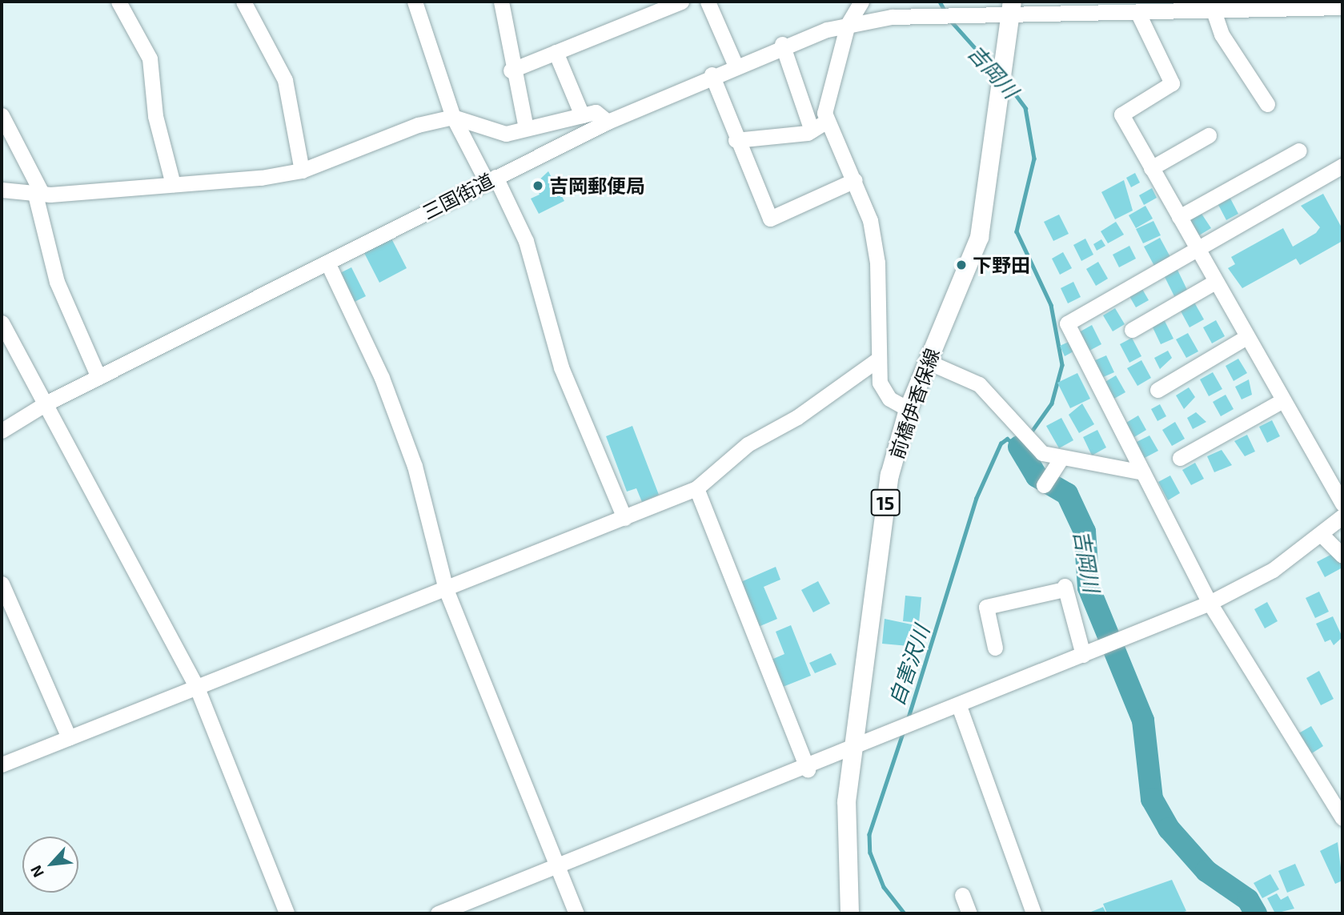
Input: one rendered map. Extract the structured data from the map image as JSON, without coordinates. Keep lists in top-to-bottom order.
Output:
{
  "streets": {
    "main road": ["前橋伊香保線", "15"],
    "street": ["三国街道"]
  },
  "crossings": [
    ["三国街道", "前橋伊香保線"]
  ],
  "water": ["吉岡川", "自害沢川"],
  "places": ["吉岡郵便局", "下野田"],
  "north": "bottom left"
}
